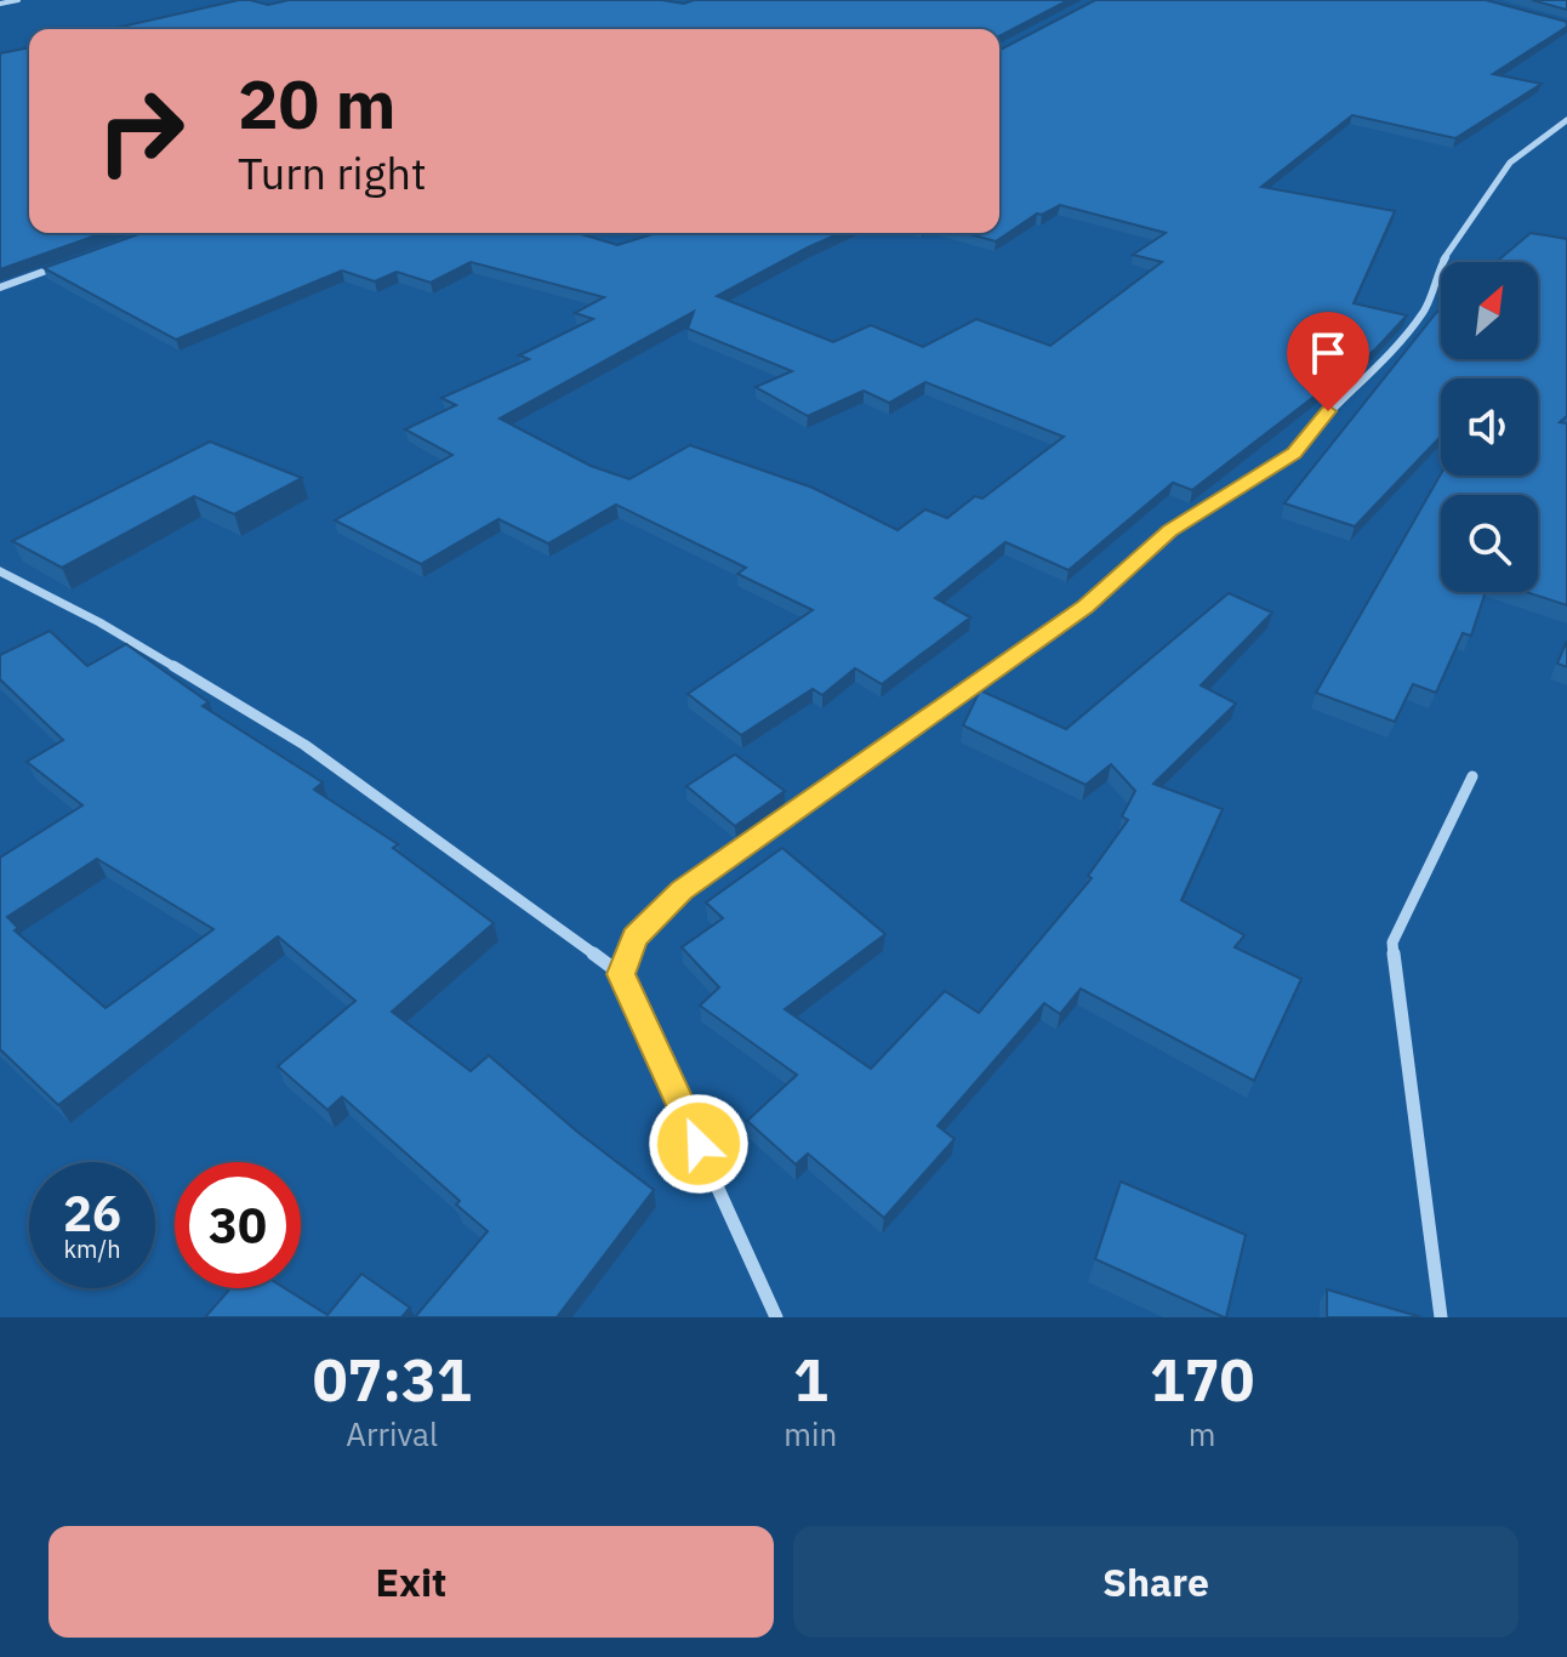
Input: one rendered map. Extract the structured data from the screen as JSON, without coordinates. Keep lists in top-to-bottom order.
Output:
{
  "north": "top right",
  "page": {
    "turn": ["20 m", "Turn right"],
    "speed": "26 km/h",
    "limit": "30",
    "eta": [
      "07:31",
      "Arrival",
      "1",
      "min",
      "170",
      "m"
    ],
    "buttons": ["Exit", "Share"]
  }
}
